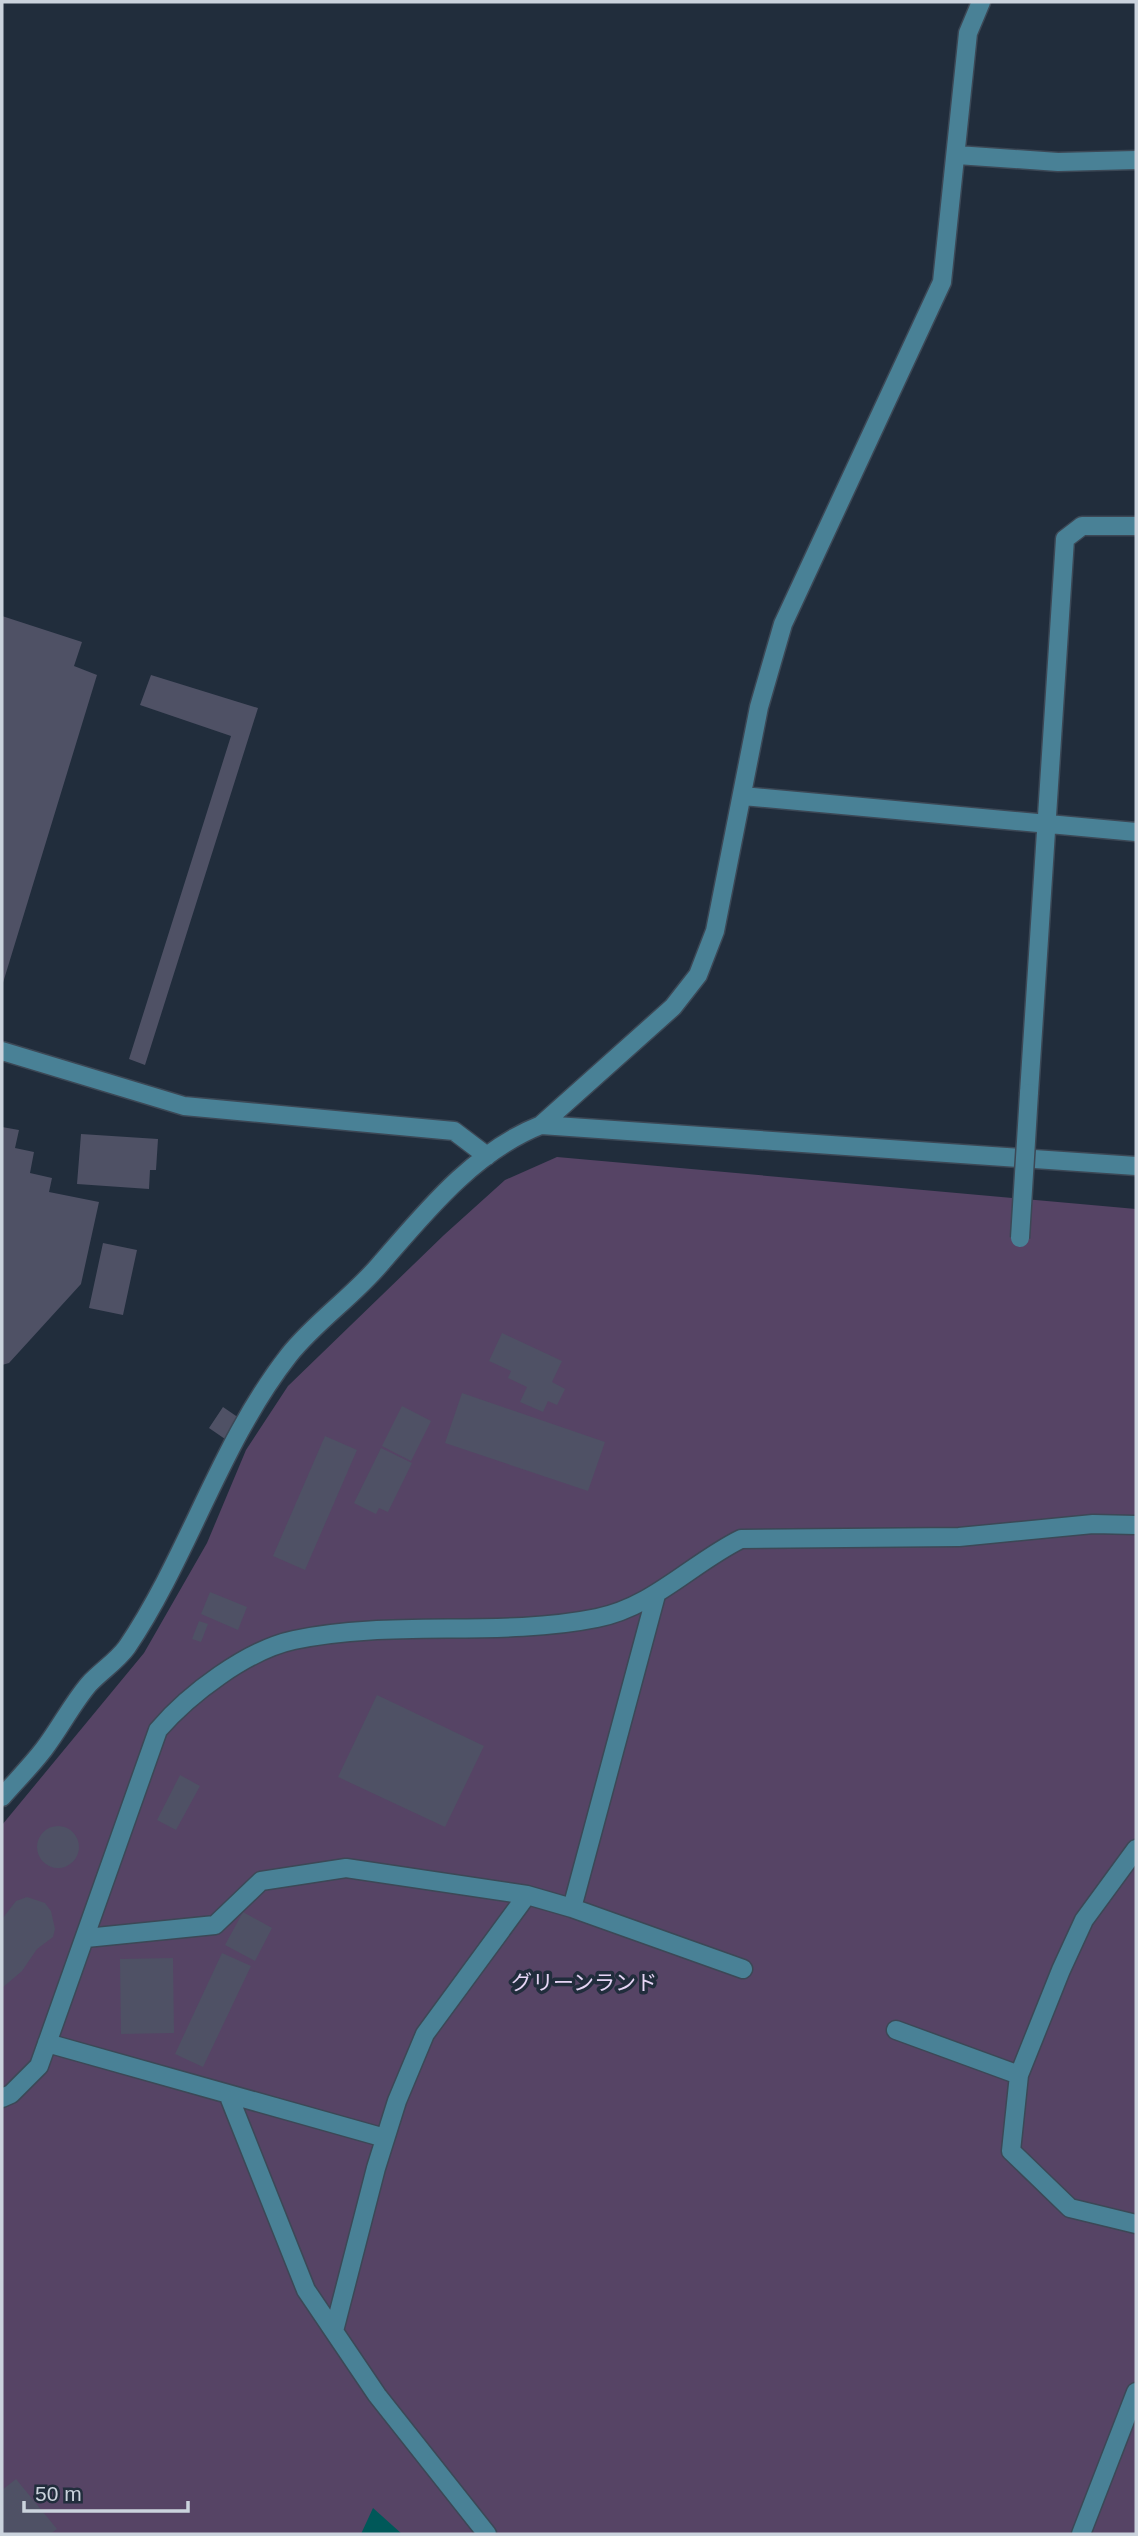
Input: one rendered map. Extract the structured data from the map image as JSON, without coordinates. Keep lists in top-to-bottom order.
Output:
{
  "parks": ["グリーンランド"],
  "scale_bar": "50 m"
}
